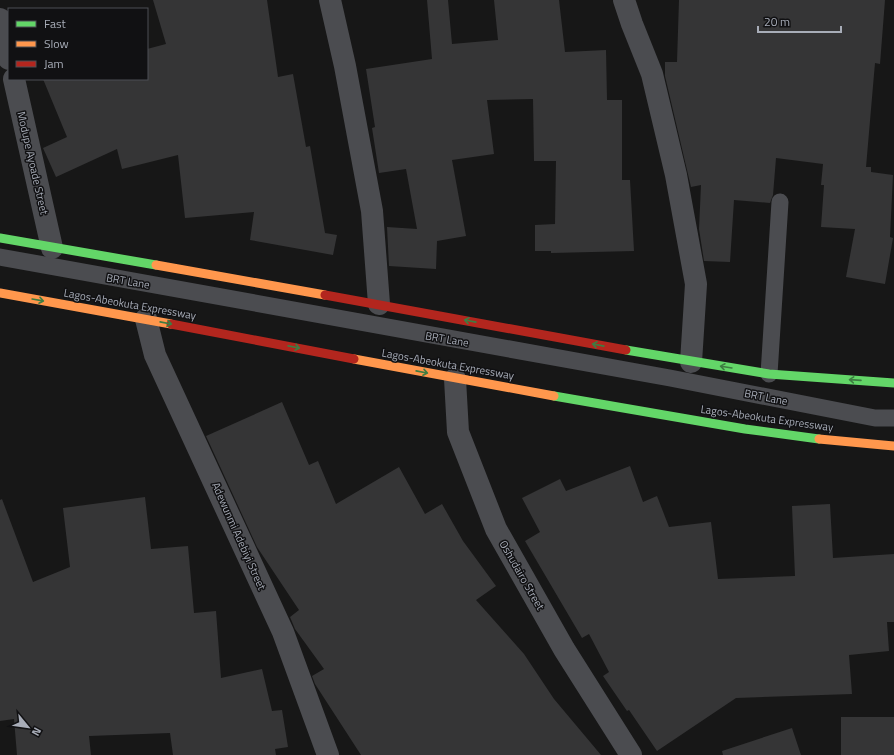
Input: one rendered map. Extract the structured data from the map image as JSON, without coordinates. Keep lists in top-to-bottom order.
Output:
{
  "streets": {
    "highway": ["Lagos-Abeokuta Expressway"],
    "street": ["Modupe Ayoade Street", "Adewunmi Adebiyi Street", "Oshudairo Street"],
    "lane": ["BRT Lane"]
  },
  "crossings": [
    ["Lagos-Abeokuta Expressway", "Adewunmi Adebiyi Street"],
    ["Lagos-Abeokuta Expressway", "Oshudairo Street"]
  ],
  "legend": ["Fast", "Slow", "Jam"],
  "scale_bar": "20 m",
  "north": "bottom right"
}
